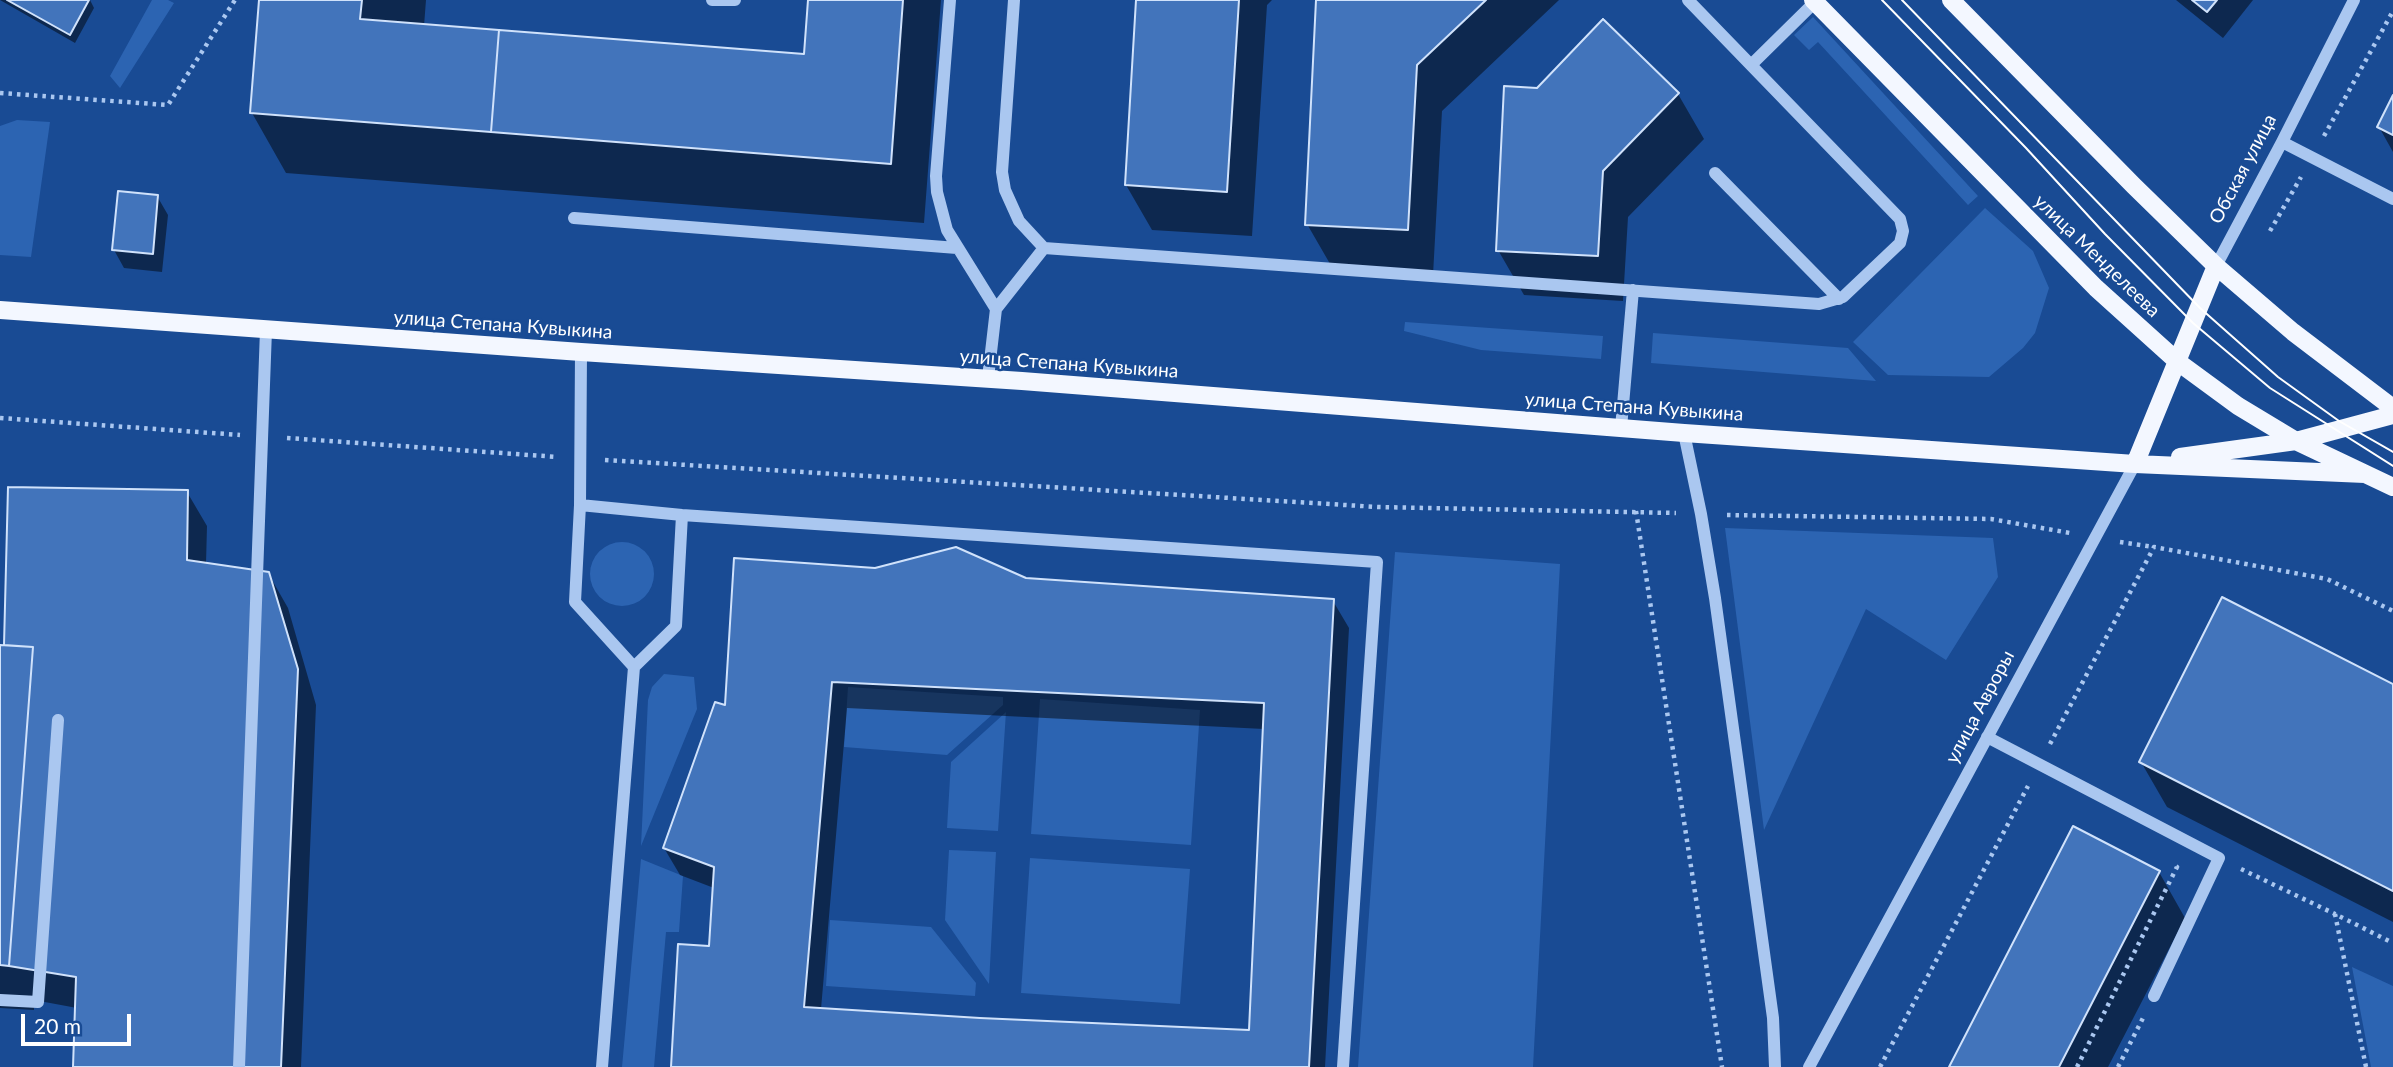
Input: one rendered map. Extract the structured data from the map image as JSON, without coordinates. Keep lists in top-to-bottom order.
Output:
{
  "streets": {
    "main road": [
      "Обская улица",
      "улица Менделеева",
      "улица Степана Кувыкина",
      "улица Авроры"
    ]
  },
  "crossings": [
    ["Обская улица", "улица Менделеева"],
    ["Обская улица", "улица Авроры"],
    ["улица Менделеева", "улица Степана Кувыкина"],
    ["улица Менделеева", "улица Авроры"],
    ["улица Степана Кувыкина", "улица Авроры"]
  ],
  "scale_bar": "20 m"
}
